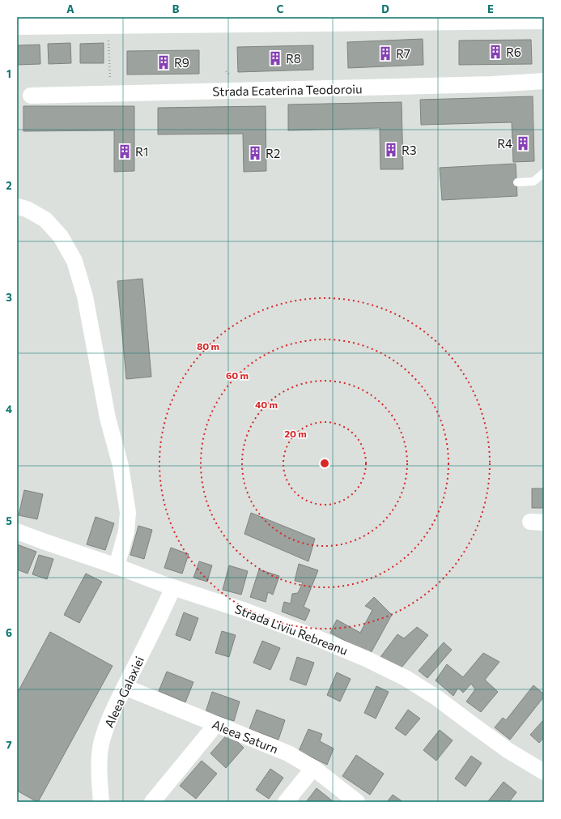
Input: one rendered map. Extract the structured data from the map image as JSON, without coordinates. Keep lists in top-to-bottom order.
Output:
{
  "streets": {
    "street": [
      "Strada Ecaterina Teodoroiu",
      "Strada Liviu Rebreanu",
      "Aleea Galaxiei",
      "Aleea Saturn"
    ]
  },
  "crossings": [
    ["Strada Liviu Rebreanu", "Aleea Galaxiei"],
    ["Aleea Galaxiei", "Aleea Saturn"]
  ],
  "places": {
    "building": [
      "R6",
      "R7",
      "R8",
      "R9",
      "R4",
      "R3",
      "R1",
      "R2"
    ]
  },
  "grid": {
    "columns": [
      "A",
      "B",
      "C",
      "D",
      "E"
    ],
    "rows": [
      "1",
      "2",
      "3",
      "4",
      "5",
      "6",
      "7"
    ]
  },
  "rings": [
    "80 m",
    "60 m",
    "40 m",
    "20 m"
  ]
}
